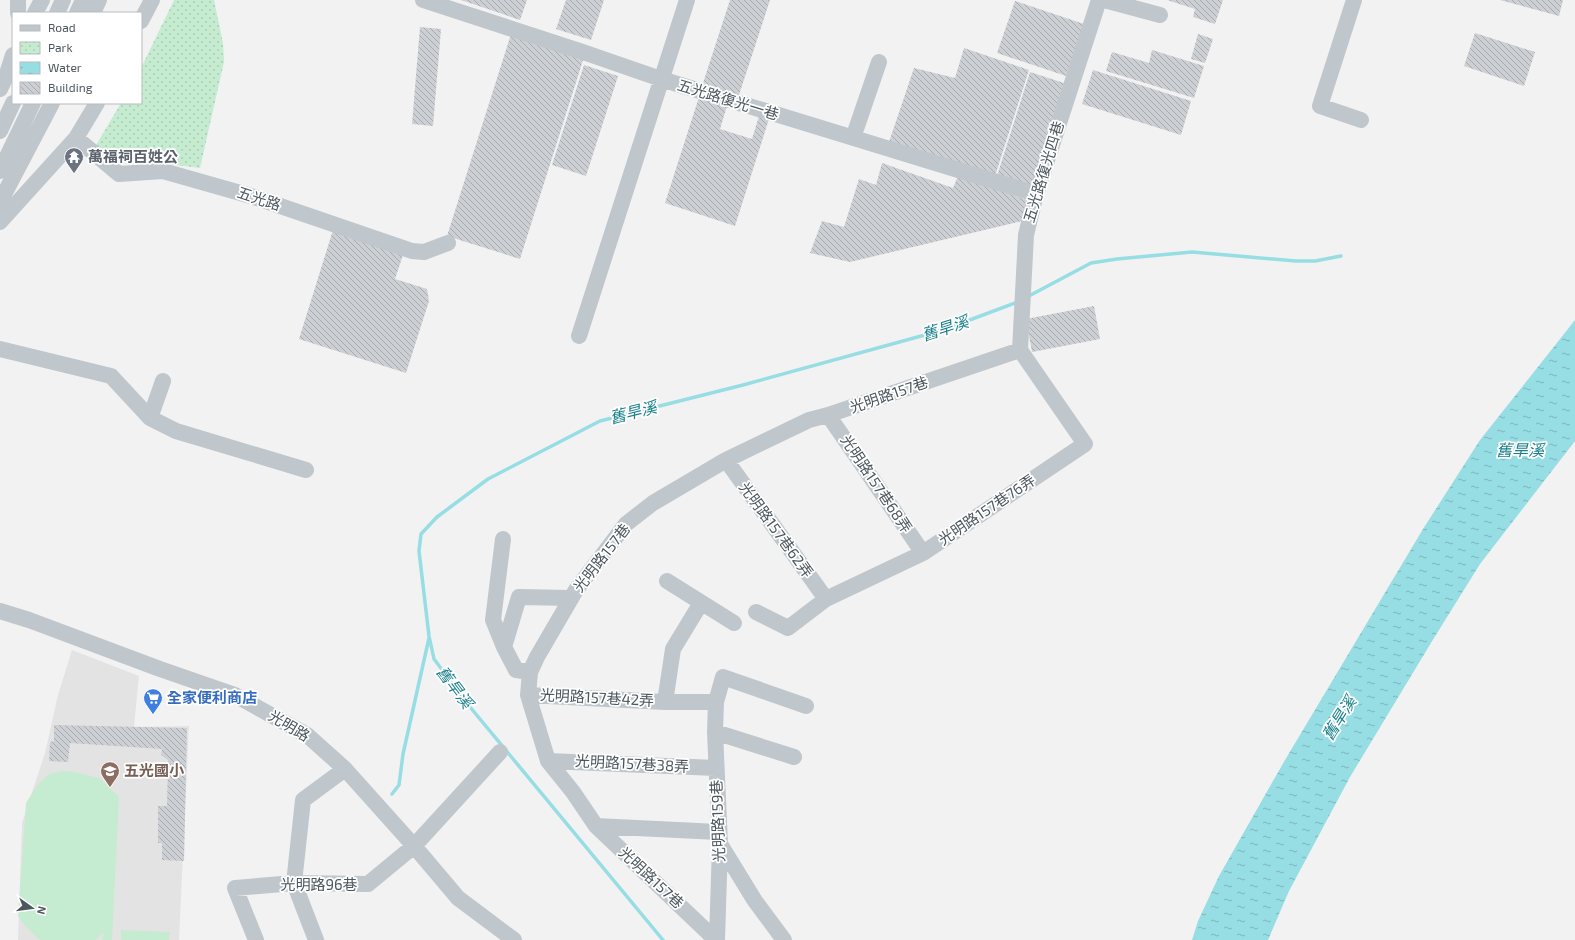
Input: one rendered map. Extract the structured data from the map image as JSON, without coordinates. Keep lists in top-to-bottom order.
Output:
{
  "streets": {
    "street": [
      "五光路復光一巷",
      "五光路復光四巷",
      "五光路",
      "光明路157巷",
      "光明路157巷68弄",
      "光明路157巷76弄",
      "光明路157巷62弄",
      "光明路157巷42弄",
      "光明路",
      "光明路157巷38弄",
      "光明路159巷",
      "光明路96巷"
    ]
  },
  "crossings": [
    ["五光路復光一巷", "五光路復光四巷"],
    ["五光路復光四巷", "光明路157巷"],
    ["五光路復光四巷", "光明路157巷76弄"],
    ["光明路157巷", "光明路157巷68弄"],
    ["光明路157巷", "光明路157巷76弄"],
    ["光明路157巷", "光明路157巷62弄"],
    ["光明路157巷", "光明路157巷42弄"],
    ["光明路157巷", "光明路157巷38弄"],
    ["光明路157巷", "光明路159巷"],
    ["光明路157巷68弄", "光明路157巷76弄"],
    ["光明路157巷76弄", "光明路157巷62弄"],
    ["光明路157巷42弄", "光明路159巷"],
    ["光明路", "光明路96巷"],
    ["光明路157巷38弄", "光明路159巷"]
  ],
  "water": ["舊旱溪"],
  "places": {
    "temple": ["萬福祠百姓公"],
    "supermarket": ["全家便利商店"],
    "school or university": ["五光國小"]
  },
  "legend": [
    "Road",
    "Park",
    "Water",
    "Building"
  ],
  "north": "right"
}
